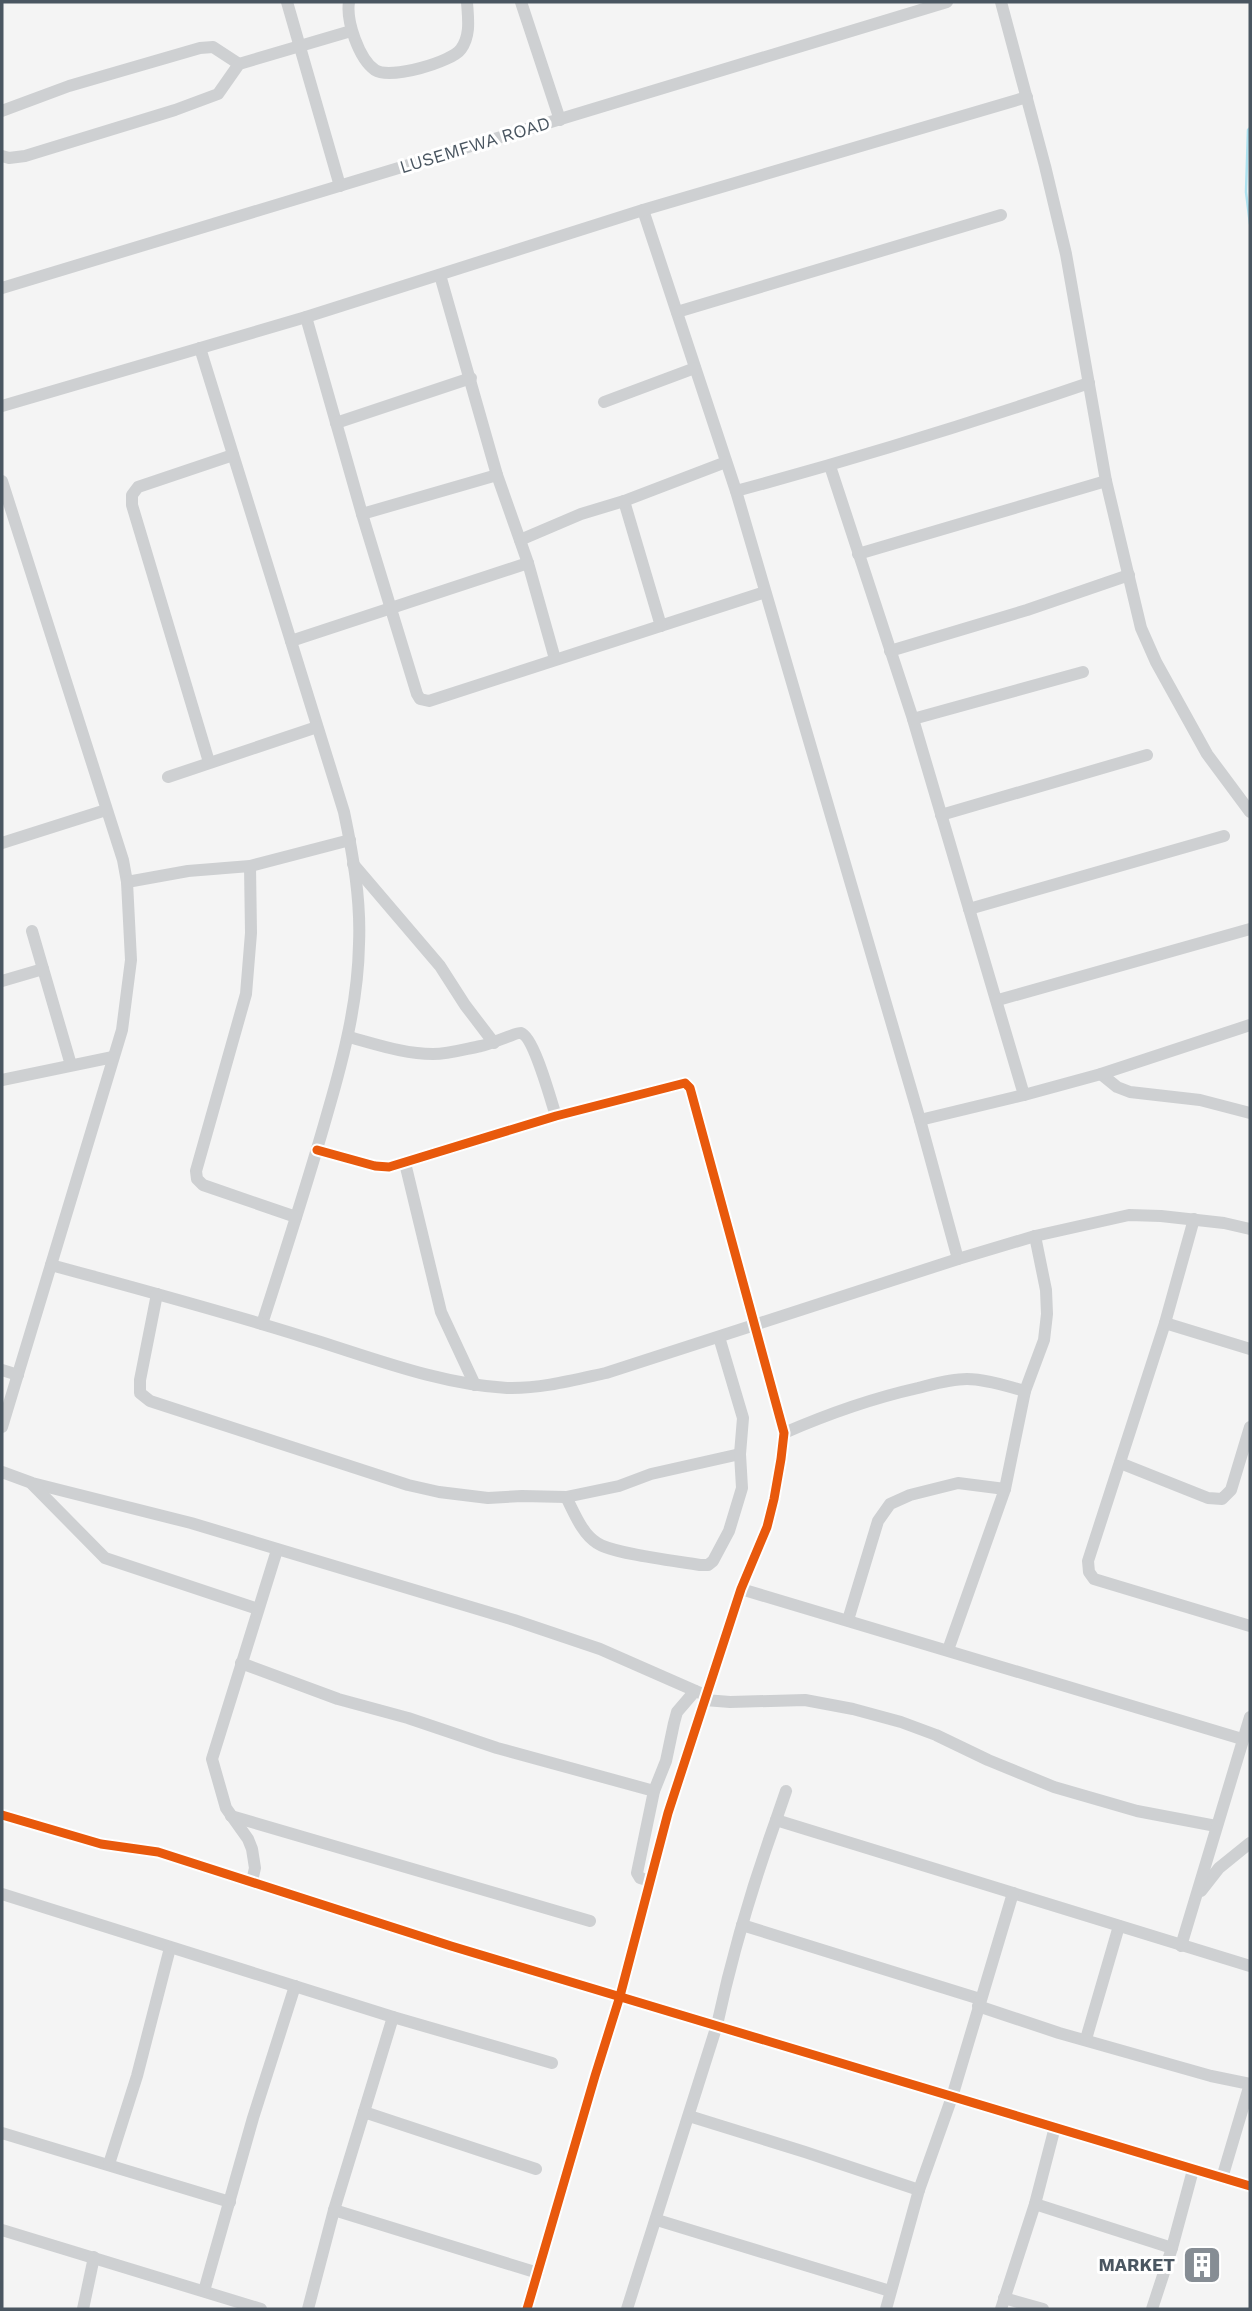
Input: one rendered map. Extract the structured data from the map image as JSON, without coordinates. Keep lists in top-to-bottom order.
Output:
{
  "streets": {
    "street": ["LUSEMFWA ROAD"]
  },
  "places": {
    "building": ["MARKET"]
  }
}
